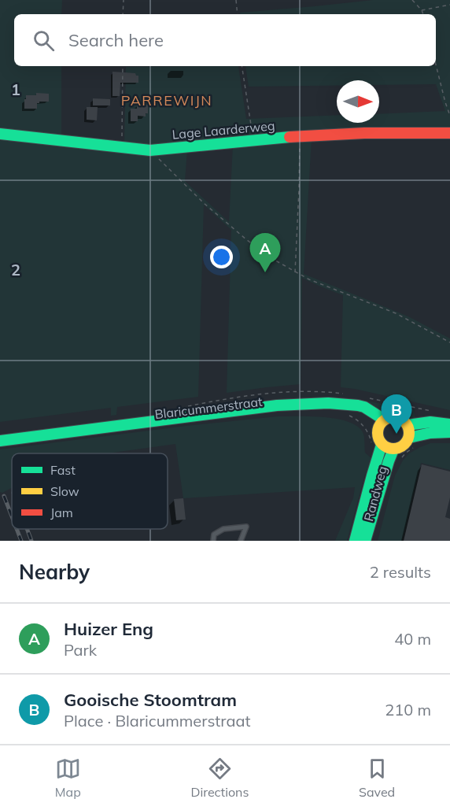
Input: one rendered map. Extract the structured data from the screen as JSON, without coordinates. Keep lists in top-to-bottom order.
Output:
{
  "streets": {
    "main road": ["Lage Laarderweg", "Blaricummerstraat", "Randweg"]
  },
  "crossings": [
    ["Blaricummerstraat", "Randweg"]
  ],
  "districts": ["PARREWIJN"],
  "legend": ["Fast", "Slow", "Jam"],
  "north": "right",
  "page": {
    "search": "Search here",
    "pins": ["A", "B"],
    "heading": ["Nearby", "2 results"],
    "list": [
      {
        "mark": "A",
        "name": "Huizer Eng",
        "note": "Park",
        "value": "40 m"
      },
      {
        "mark": "B",
        "name": "Gooische Stoomtram",
        "note": "Place · Blaricummerstraat",
        "value": "210 m"
      }
    ],
    "nav": ["Map", "Directions", "Saved"]
  },
  "grid": {
    "rows": ["1", "2"]
  }
}
